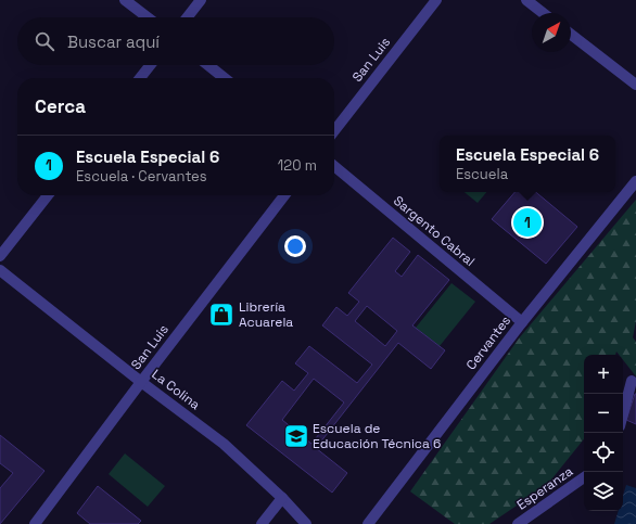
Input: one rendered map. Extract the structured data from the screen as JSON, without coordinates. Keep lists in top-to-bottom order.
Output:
{
  "streets": {
    "street": [
      "San Luis",
      "Sargento Cabral",
      "Cervantes",
      "La Colina",
      "Esperanza"
    ]
  },
  "crossings": [
    ["San Luis", "La Colina"],
    ["Sargento Cabral", "Cervantes"]
  ],
  "places": {
    "shop": ["Librería Acuarela"],
    "school or university": ["Escuela de Educación Técnica 6"]
  },
  "north": "top right",
  "page": {
    "search": "Buscar aquí",
    "heading": "Cerca",
    "list": [
      {
        "mark": "1",
        "name": "Escuela Especial 6",
        "note": "Escuela · Cervantes",
        "value": "120 m"
      }
    ],
    "popup": ["Escuela Especial 6", "Escuela"],
    "pins": "1",
    "map_buttons": ["+", "−"]
  }
}
